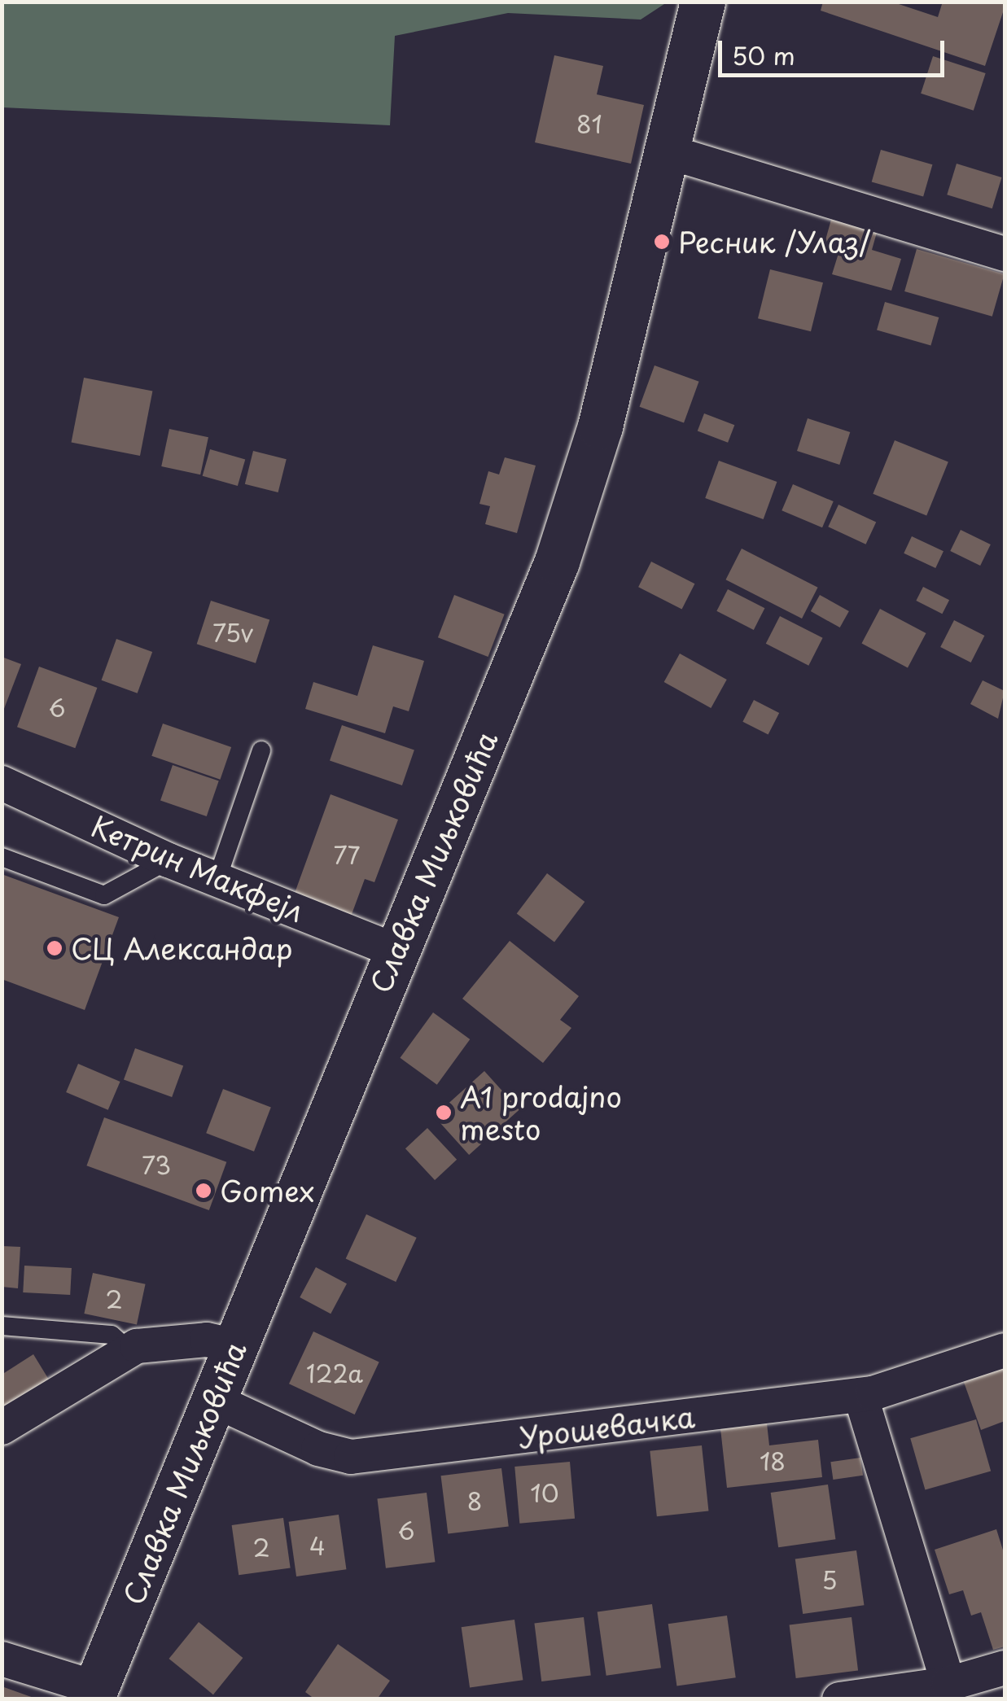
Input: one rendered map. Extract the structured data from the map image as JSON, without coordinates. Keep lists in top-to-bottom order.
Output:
{
  "streets": {
    "street": ["Славка Миљковића", "Кетрин Макфејл", "Урошевачка"]
  },
  "crossings": [
    ["Славка Миљковића", "Кетрин Макфејл"],
    ["Славка Миљковића", "Урошевачка"]
  ],
  "places": [
    "Ресник /Улаз/",
    "СЦ Александар",
    "A1 prodajno mesto",
    "Gomex"
  ],
  "house_numbers": [
    "81",
    "75v",
    "6",
    "77",
    "73",
    "2",
    "122a",
    "18",
    "10",
    "8",
    "6",
    "4",
    "2",
    "5"
  ],
  "scale_bar": "50 m"
}
